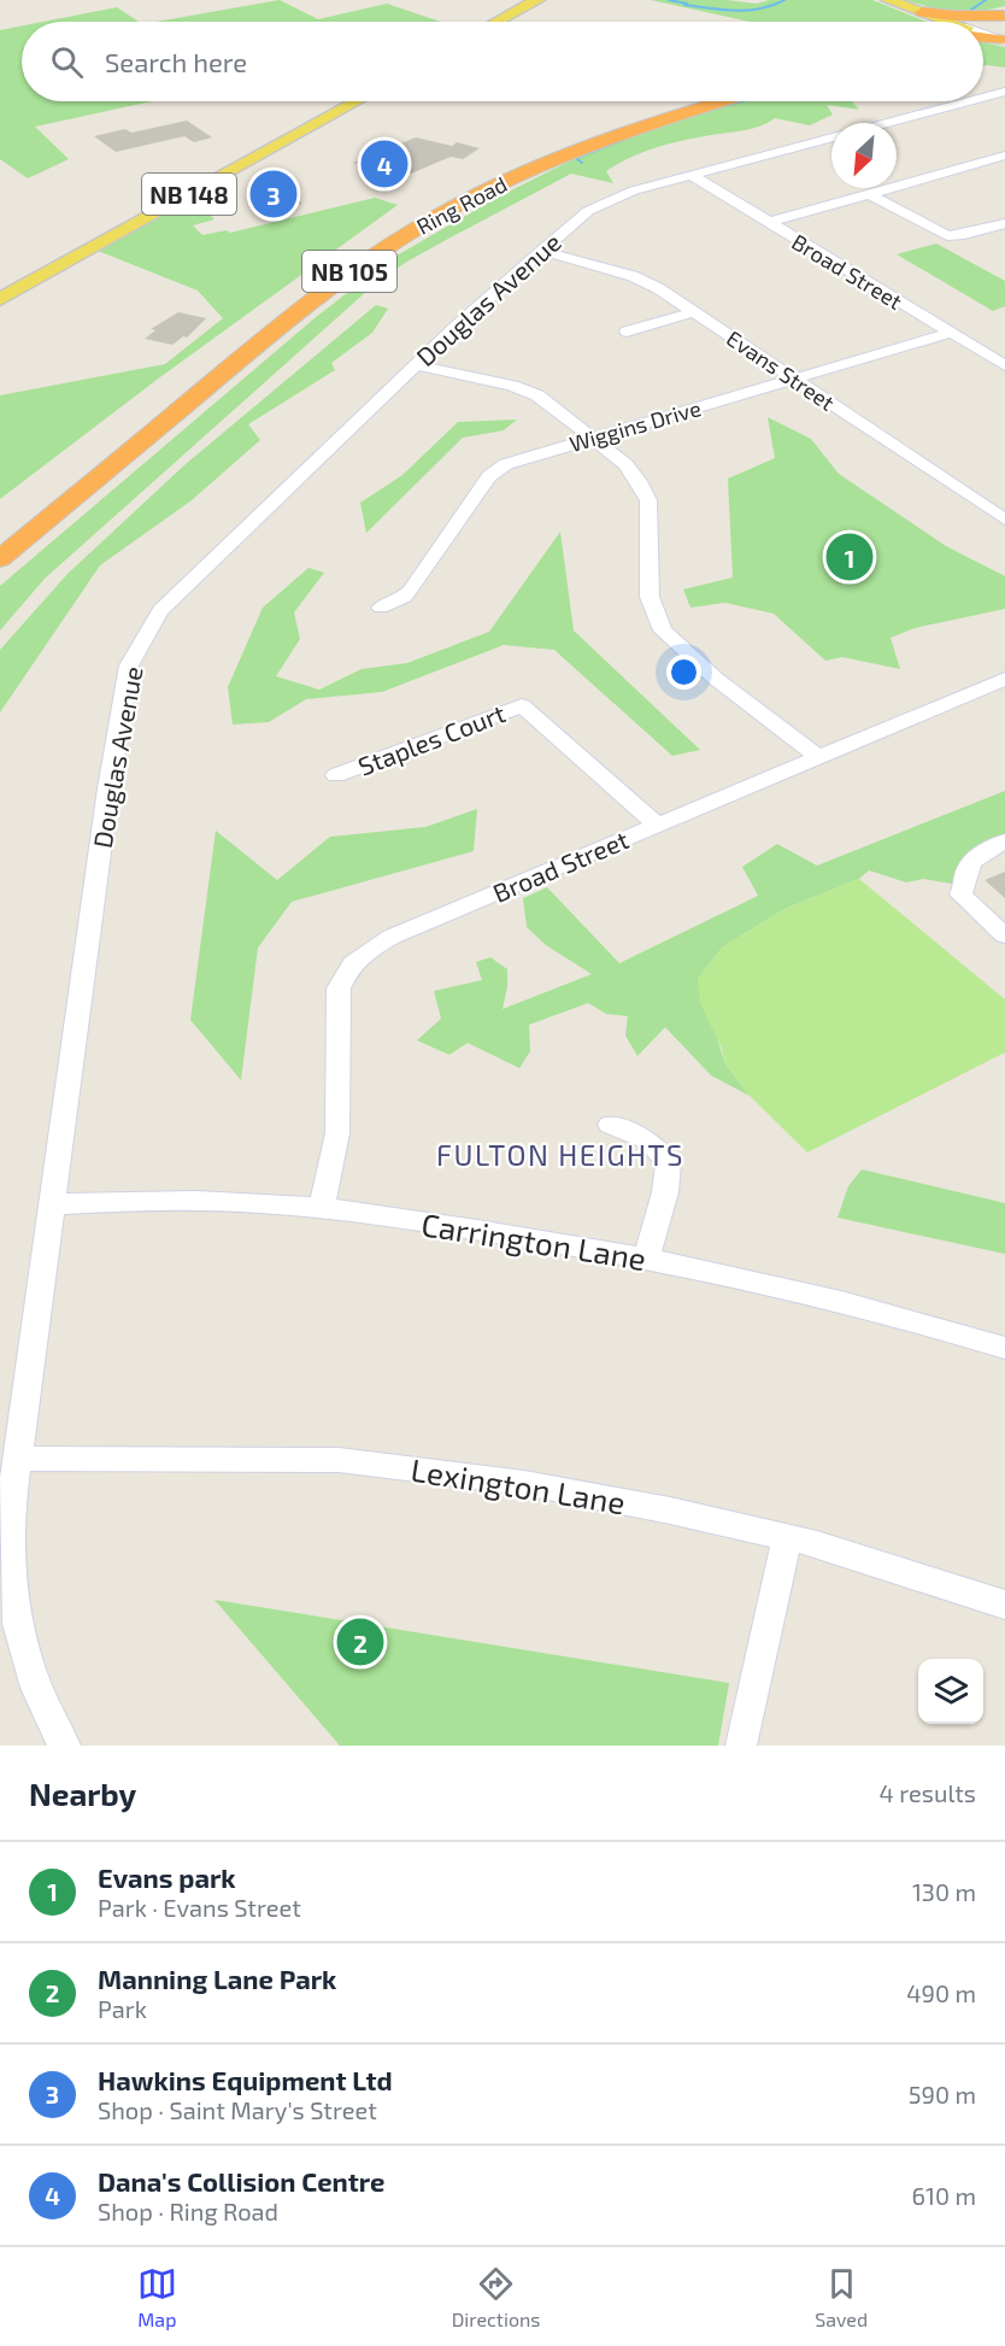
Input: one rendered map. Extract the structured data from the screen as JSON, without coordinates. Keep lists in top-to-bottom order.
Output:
{
  "streets": {
    "highway": ["Ring Road", "NB 105"],
    "main road": ["NB 148"],
    "street": [
      "Broad Street",
      "Douglas Avenue",
      "Evans Street",
      "Wiggins Drive",
      "Staples Court",
      "Carrington Lane",
      "Lexington Lane"
    ]
  },
  "crossings": [
    ["Broad Street", "Douglas Avenue"],
    ["Broad Street", "Wiggins Drive"],
    ["Broad Street", "Staples Court"],
    ["Broad Street", "Carrington Lane"],
    ["Douglas Avenue", "Evans Street"],
    ["Douglas Avenue", "Carrington Lane"],
    ["Douglas Avenue", "Lexington Lane"],
    ["Evans Street", "Wiggins Drive"]
  ],
  "districts": ["FULTON HEIGHTS"],
  "north": "bottom left",
  "page": {
    "search": "Search here",
    "pins": [
      "4",
      "3",
      "1",
      "2"
    ],
    "heading": ["Nearby", "4 results"],
    "list": [
      {
        "mark": "1",
        "name": "Evans park",
        "note": "Park · Evans Street",
        "value": "130 m"
      },
      {
        "mark": "2",
        "name": "Manning Lane Park",
        "note": "Park",
        "value": "490 m"
      },
      {
        "mark": "3",
        "name": "Hawkins Equipment Ltd",
        "note": "Shop · Saint Mary's Street",
        "value": "590 m"
      },
      {
        "mark": "4",
        "name": "Dana's Collision Centre",
        "note": "Shop · Ring Road",
        "value": "610 m"
      }
    ],
    "nav": ["Map", "Directions", "Saved"]
  }
}
